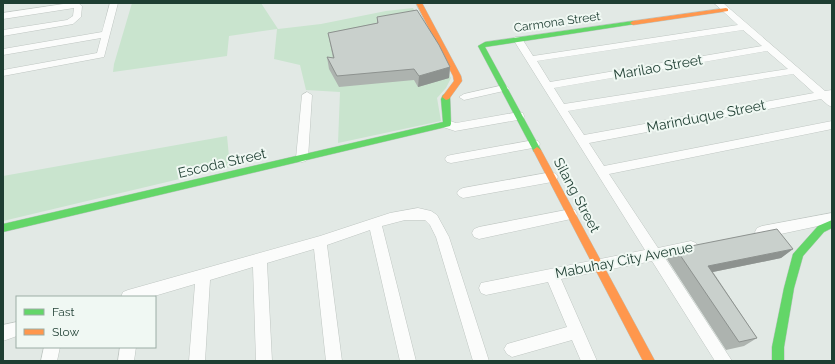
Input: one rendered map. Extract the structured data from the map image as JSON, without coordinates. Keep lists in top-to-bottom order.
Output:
{
  "streets": {
    "street": [
      "Carmona Street",
      "Marilao Street",
      "Marinduque Street",
      "Escoda Street",
      "Silang Street",
      "Mabuhay City Avenue"
    ]
  },
  "crossings": [
    ["Carmona Street", "Silang Street"],
    ["Silang Street", "Mabuhay City Avenue"]
  ],
  "legend": ["Fast", "Slow"]
}
